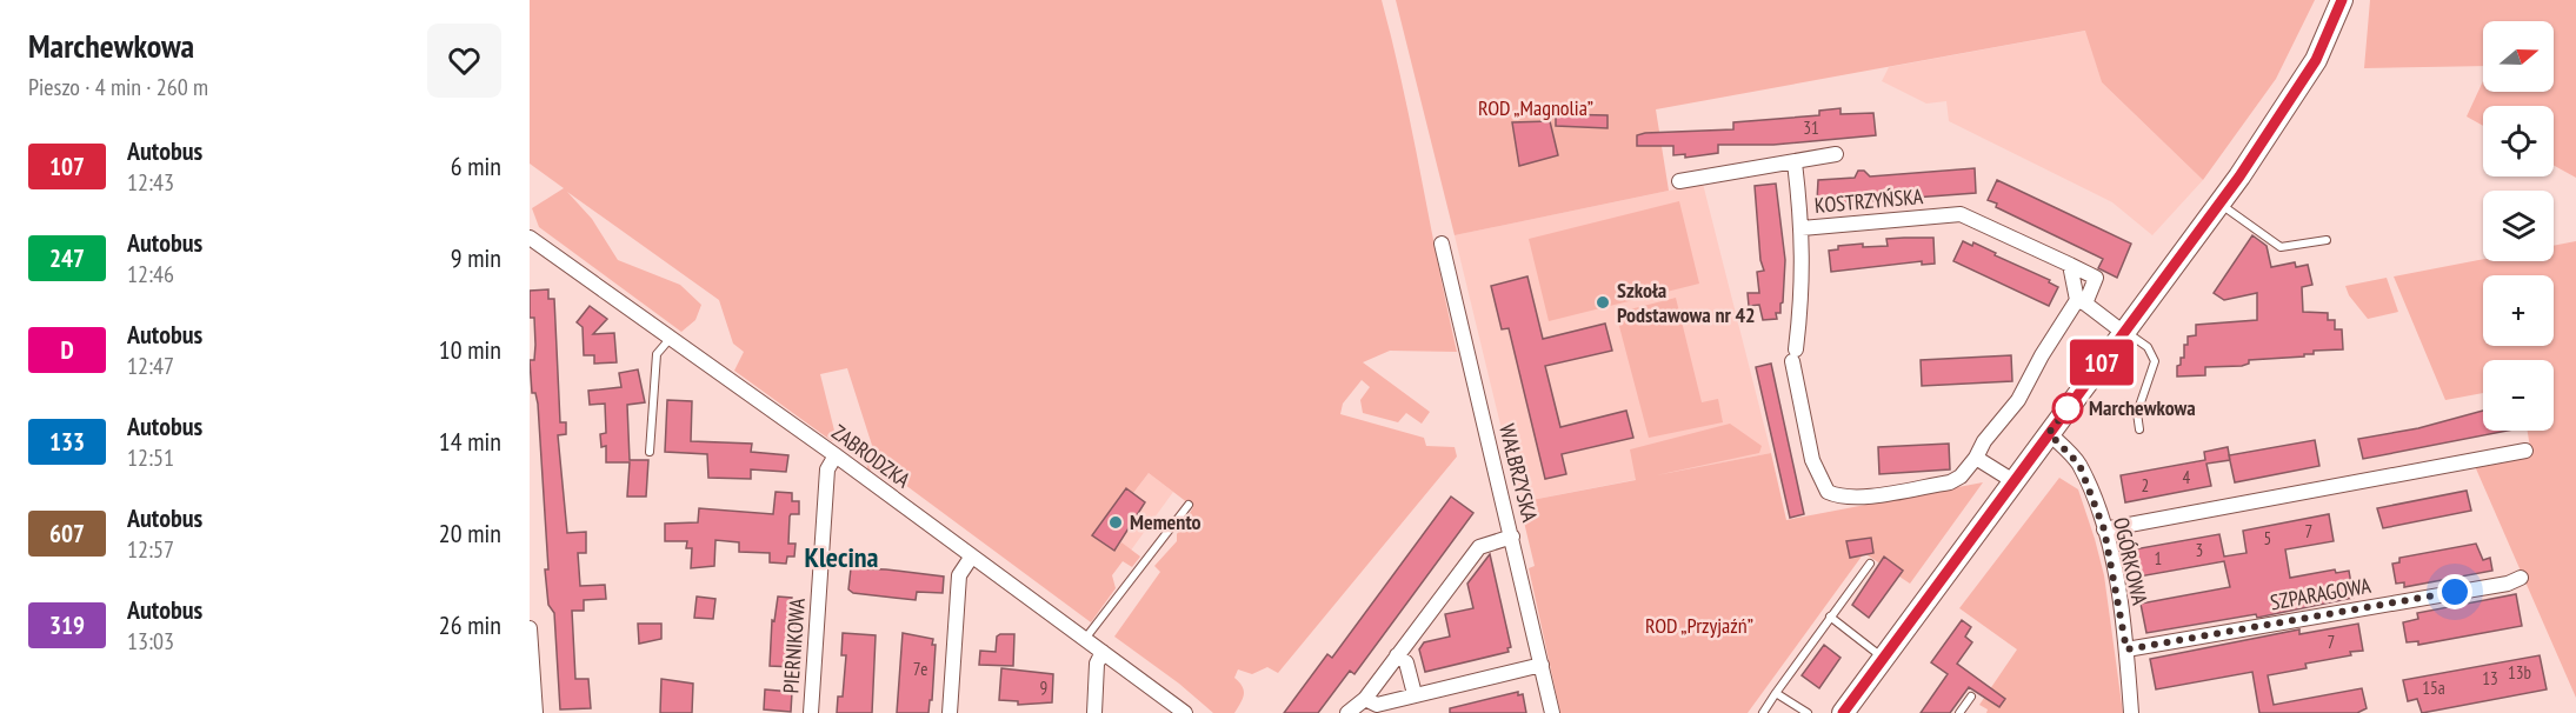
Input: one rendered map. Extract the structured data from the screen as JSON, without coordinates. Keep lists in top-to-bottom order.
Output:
{
  "streets": {
    "street": [
      "KOSTRZYŃSKA",
      "ZABRODZKA",
      "WAŁBRZYSKA",
      "OGÓRKOWA",
      "SZPARAGOWA",
      "PIERNIKOWA"
    ]
  },
  "crossings": [
    ["ZABRODZKA", "PIERNIKOWA"],
    ["OGÓRKOWA", "SZPARAGOWA"]
  ],
  "districts": ["Klecina"],
  "parks": ["ROD „Magnolia”", "ROD „Przyjaźń”"],
  "places": ["Szkoła Podstawowa nr 42", "Marchewkowa", "Memento"],
  "lines": ["bus line 107"],
  "house_numbers": [
    "31",
    "4",
    "2",
    "7",
    "5",
    "3",
    "1",
    "7",
    "7e",
    "13b",
    "13",
    "9",
    "15a"
  ],
  "north": "right",
  "page": {
    "heading": ["Marchewkowa", "Pieszo · 4 min · 260 m"],
    "on_map": "107",
    "map_buttons": ["+", "−"],
    "list": [
      {
        "mark": "107",
        "name": "Autobus",
        "note": "12:43",
        "value": "6 min"
      },
      {
        "mark": "247",
        "name": "Autobus",
        "note": "12:46",
        "value": "9 min"
      },
      {
        "mark": "D",
        "name": "Autobus",
        "note": "12:47",
        "value": "10 min"
      },
      {
        "mark": "133",
        "name": "Autobus",
        "note": "12:51",
        "value": "14 min"
      },
      {
        "mark": "607",
        "name": "Autobus",
        "note": "12:57",
        "value": "20 min"
      },
      {
        "mark": "319",
        "name": "Autobus",
        "note": "13:03",
        "value": "26 min"
      }
    ]
  }
}
